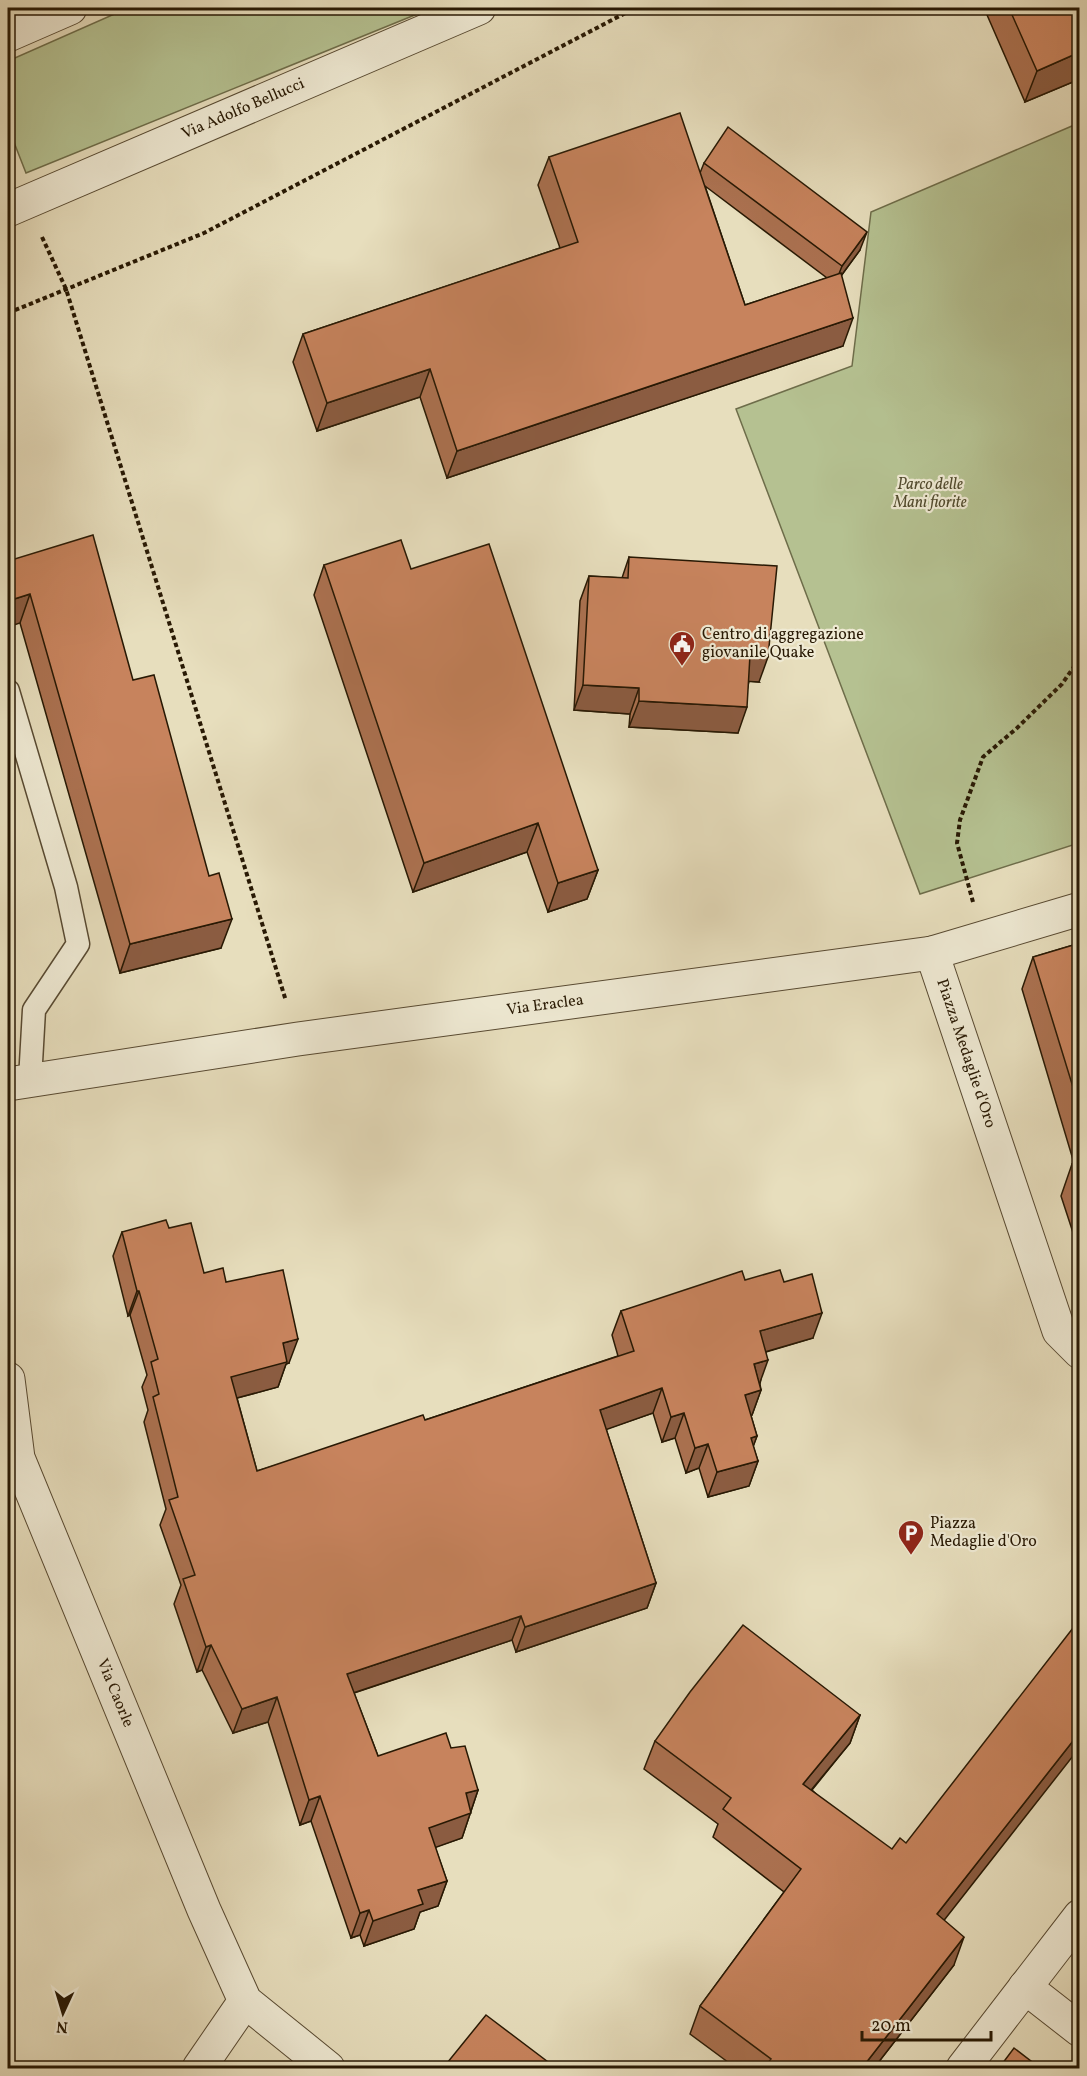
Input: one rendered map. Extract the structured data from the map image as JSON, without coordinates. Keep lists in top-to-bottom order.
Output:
{
  "streets": {
    "street": [
      "Via Adolfo Bellucci",
      "Via Eraclea",
      "Piazza Medaglie d'Oro",
      "Via Caorle"
    ]
  },
  "crossings": [
    ["Via Eraclea", "Piazza Medaglie d'Oro"]
  ],
  "parks": ["Parco delle Mani fiorite"],
  "places": {
    "public building": ["Centro di aggregazione giovanile Quake"],
    "parking": ["Piazza Medaglie d'Oro"]
  },
  "scale_bar": "20 m",
  "north": "bottom"
}
